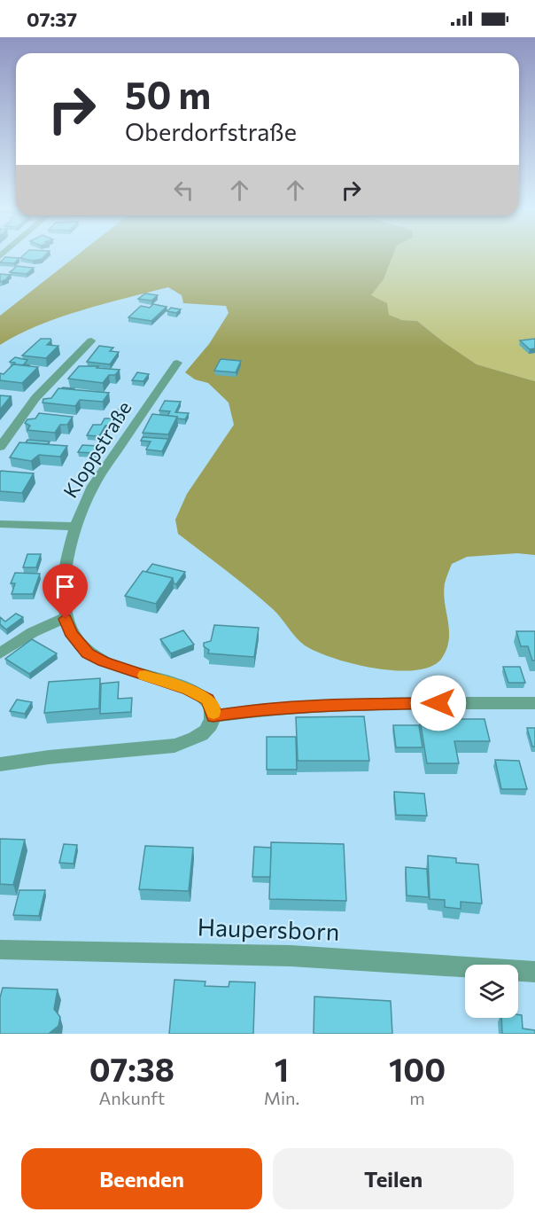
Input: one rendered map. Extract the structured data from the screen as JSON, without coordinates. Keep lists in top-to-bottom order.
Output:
{
  "streets": {
    "street": ["Kloppstraße", "Haupersborn"]
  },
  "page": {
    "status": "07:37",
    "turn": ["50 m", "Oberdorfstraße"],
    "eta": [
      "07:38",
      "Ankunft",
      "1",
      "Min.",
      "100",
      "m"
    ],
    "buttons": ["Beenden", "Teilen"]
  }
}
